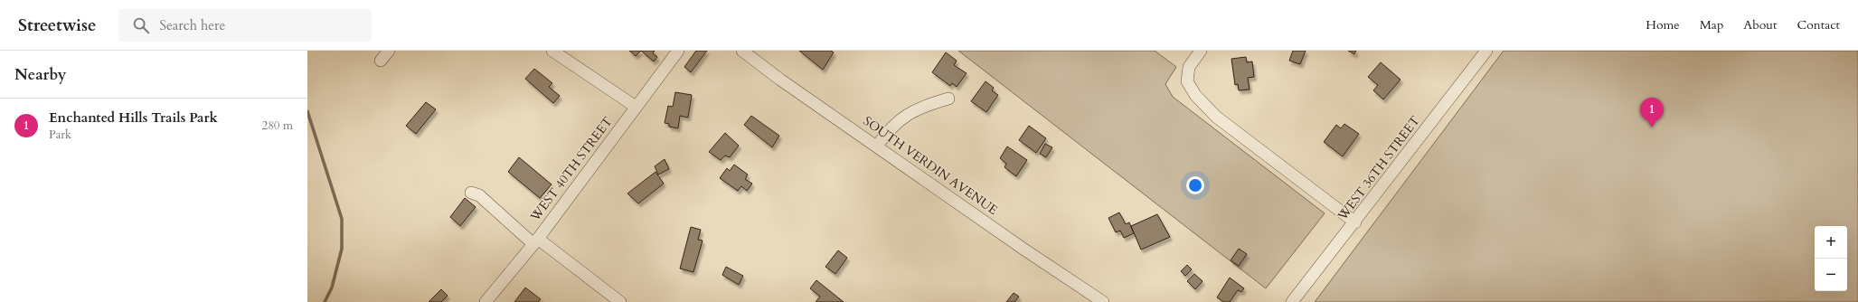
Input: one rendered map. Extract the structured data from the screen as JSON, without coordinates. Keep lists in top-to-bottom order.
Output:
{
  "streets": {
    "street": ["SOUTH VERDIN AVENUE", "WEST 36TH STREET", "WEST 40TH STREET"]
  },
  "page": {
    "header": "Streetwise",
    "search": "Search here",
    "nav": [
      "Home",
      "Map",
      "About",
      "Contact"
    ],
    "heading": "Nearby",
    "list": [
      {
        "mark": "1",
        "name": "Enchanted Hills Trails Park",
        "note": "Park",
        "value": "280 m"
      }
    ],
    "pins": "1",
    "map_buttons": ["+", "−"]
  }
}
